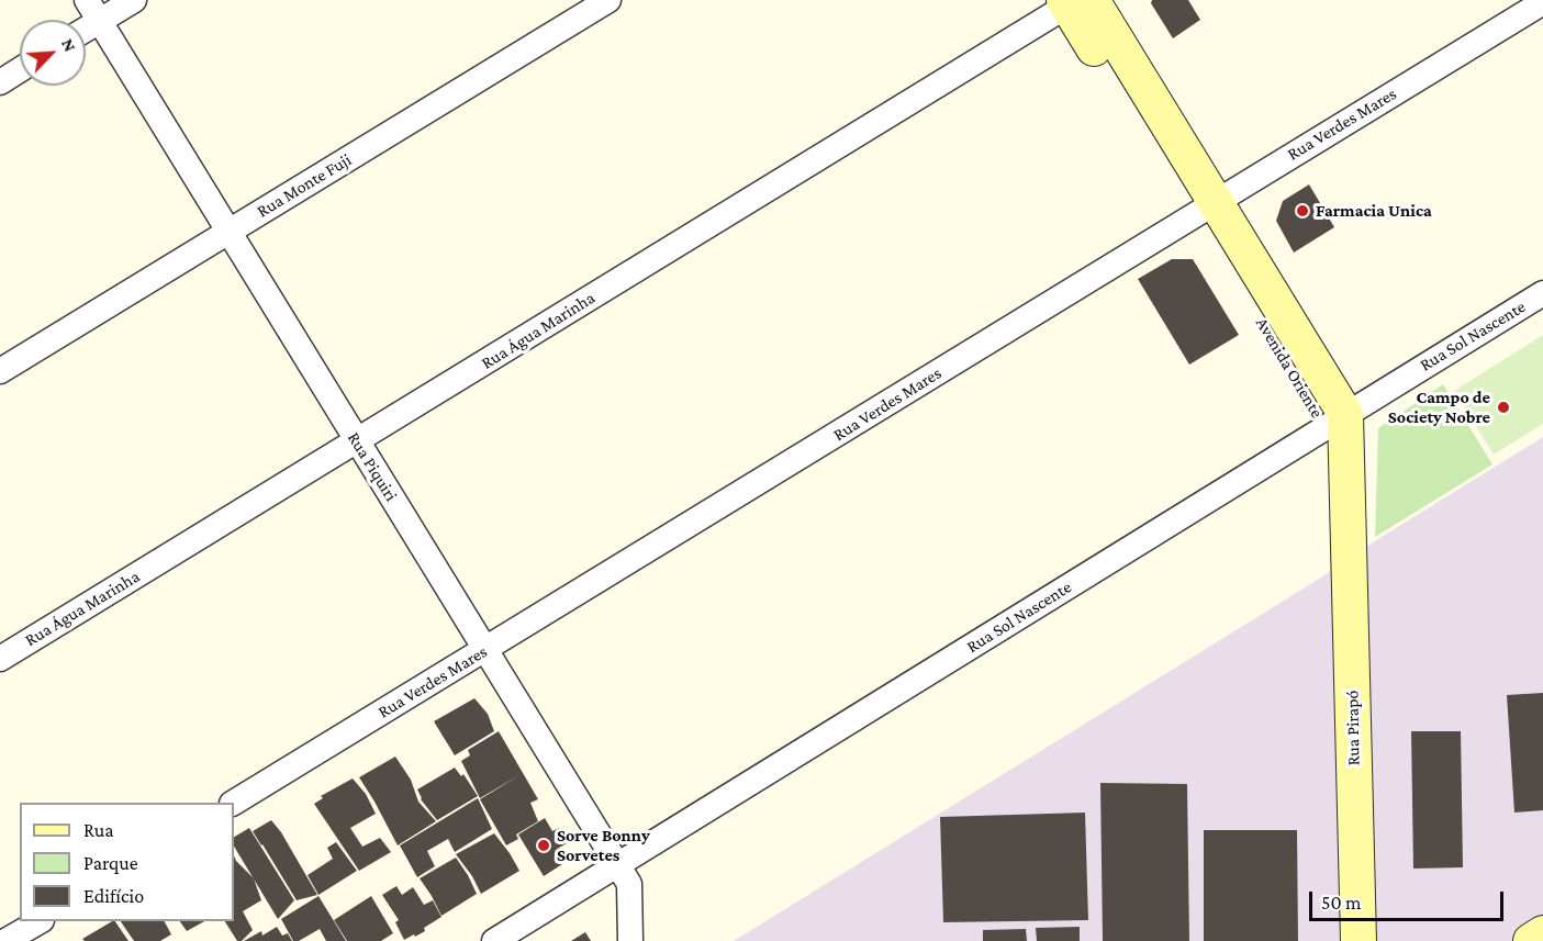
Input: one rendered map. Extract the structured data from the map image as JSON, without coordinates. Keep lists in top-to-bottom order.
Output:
{
  "streets": {
    "street": [
      "Rua Verdes Mares",
      "Rua Monte Fuji",
      "Rua Água Marinha",
      "Rua Sol Nascente",
      "Avenida Oriente",
      "Rua Piquiri",
      "Rua Pirapó"
    ]
  },
  "crossings": [
    ["Rua Verdes Mares", "Avenida Oriente"],
    ["Rua Verdes Mares", "Rua Piquiri"],
    ["Rua Monte Fuji", "Rua Piquiri"],
    ["Rua Água Marinha", "Avenida Oriente"],
    ["Rua Água Marinha", "Rua Piquiri"],
    ["Rua Sol Nascente", "Avenida Oriente"],
    ["Rua Sol Nascente", "Rua Piquiri"],
    ["Avenida Oriente", "Rua Pirapó"]
  ],
  "places": ["Farmacia Unica", "Campo de Society Nobre", "Sorve Bonny Sorvetes"],
  "legend": ["Rua", "Parque", "Edifício"],
  "scale_bar": "50 m",
  "north": "top right"
}
